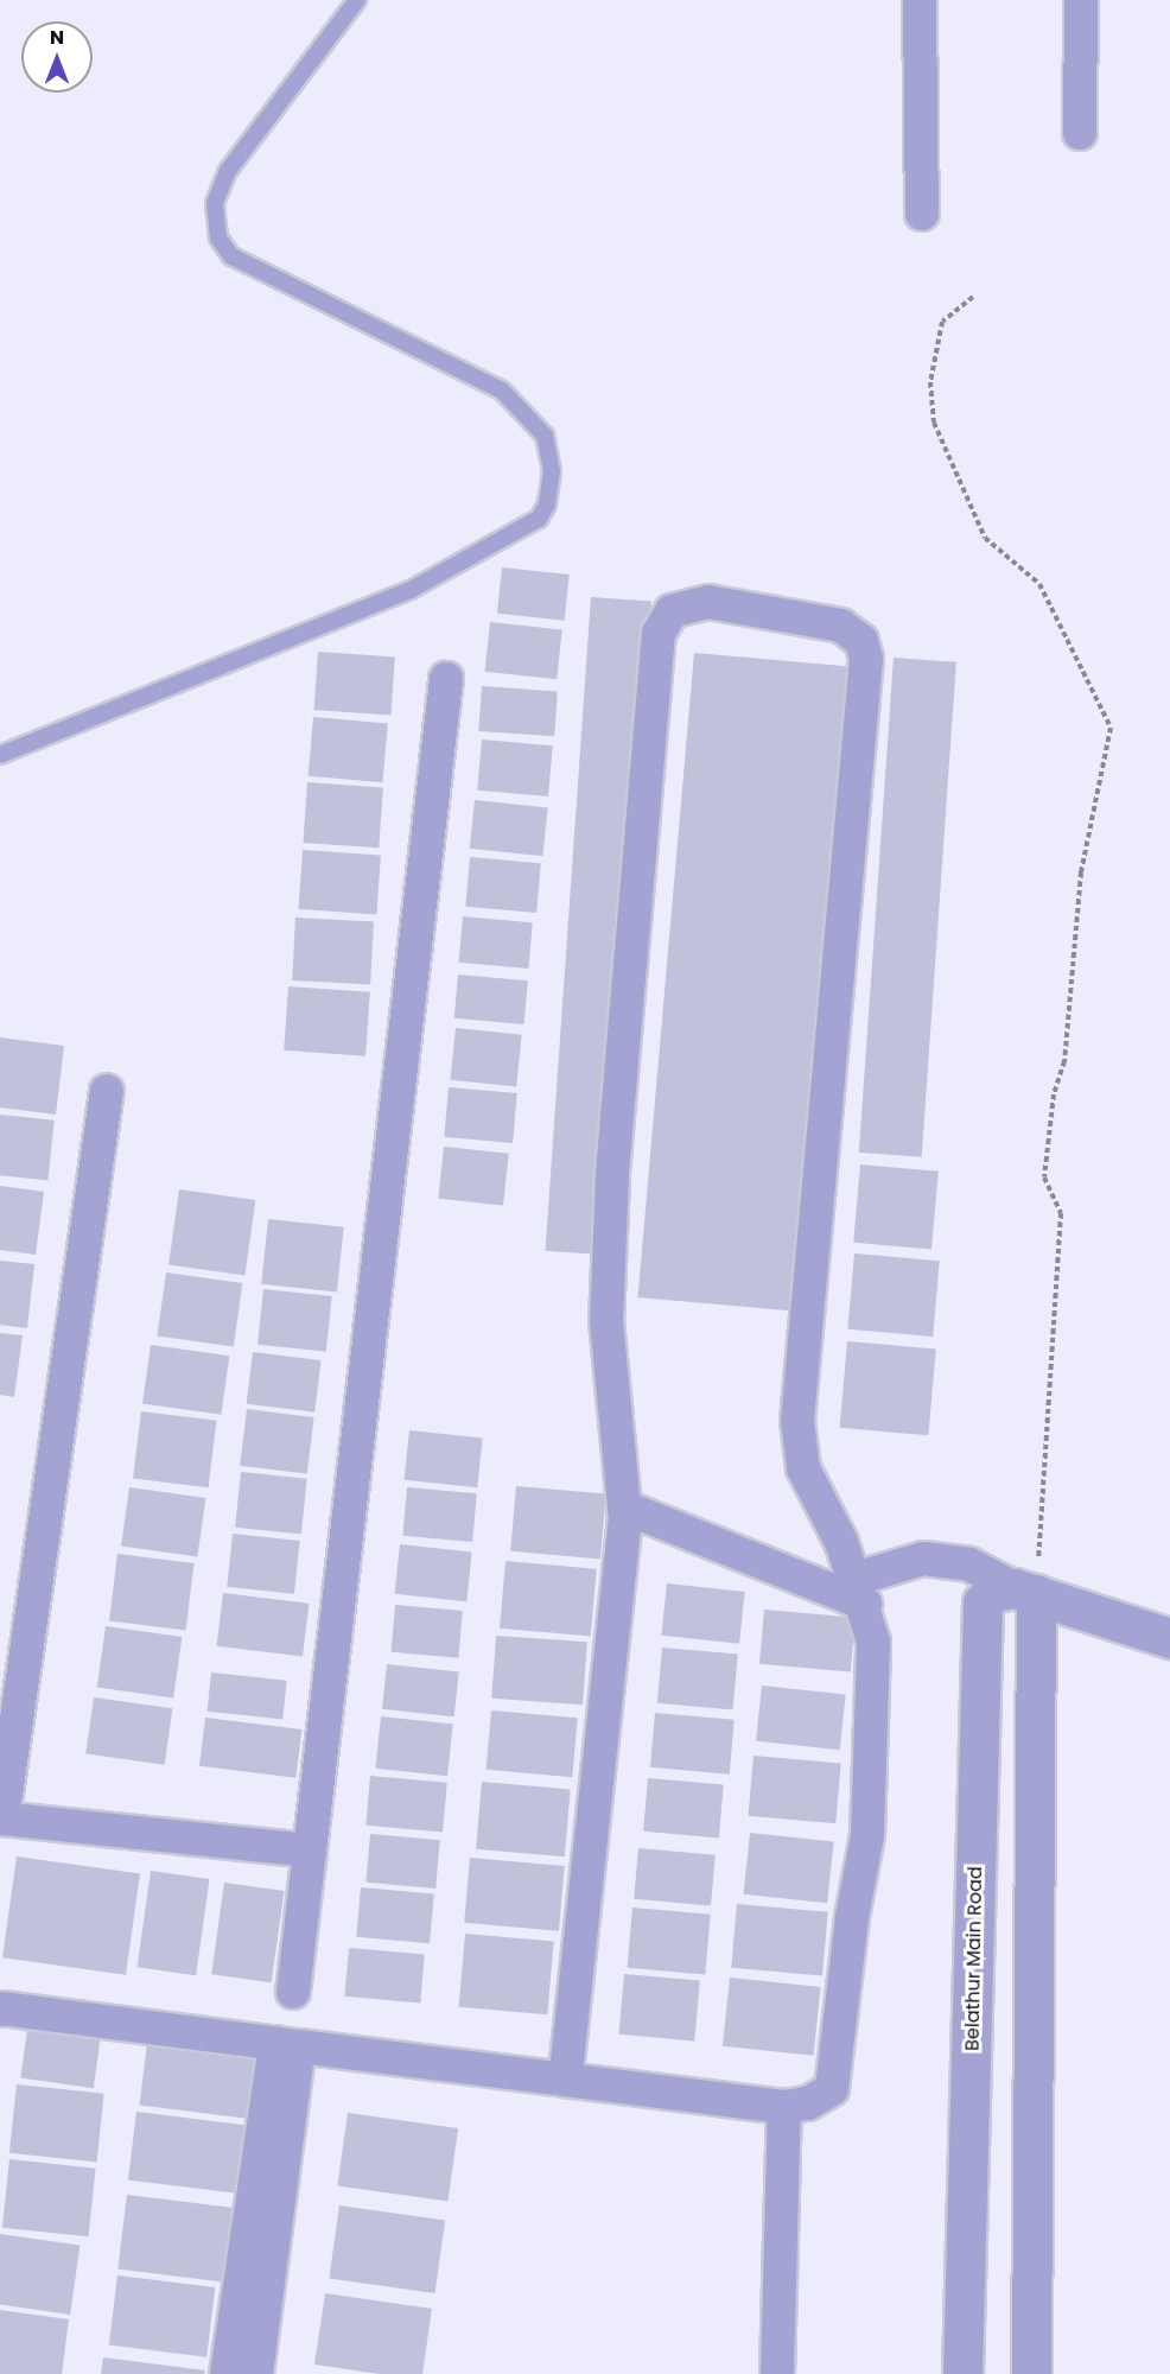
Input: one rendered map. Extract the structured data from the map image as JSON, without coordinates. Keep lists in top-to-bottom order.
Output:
{
  "streets": {
    "street": ["Belathur Main Road"]
  },
  "north": "top"
}
